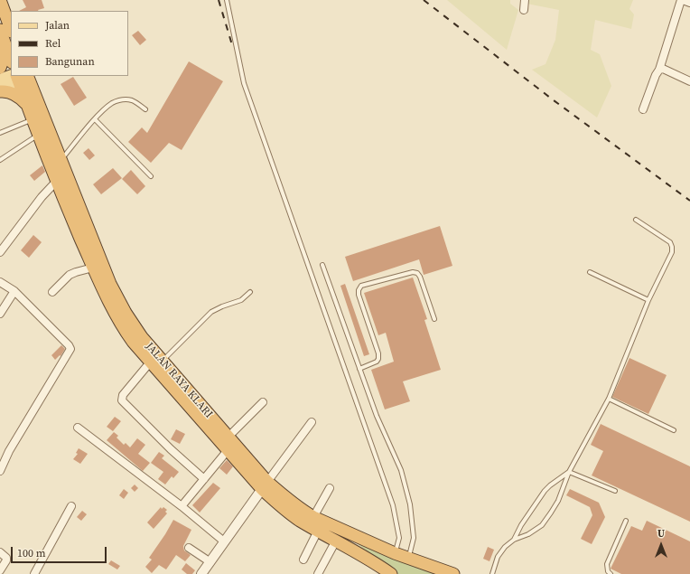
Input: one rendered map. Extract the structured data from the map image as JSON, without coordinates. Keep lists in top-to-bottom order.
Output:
{
  "streets": {
    "highway": ["JALAN RAYA KLARI"]
  },
  "legend": ["Jalan", "Rel", "Bangunan"],
  "scale_bar": "100 m",
  "north": "top"
}
